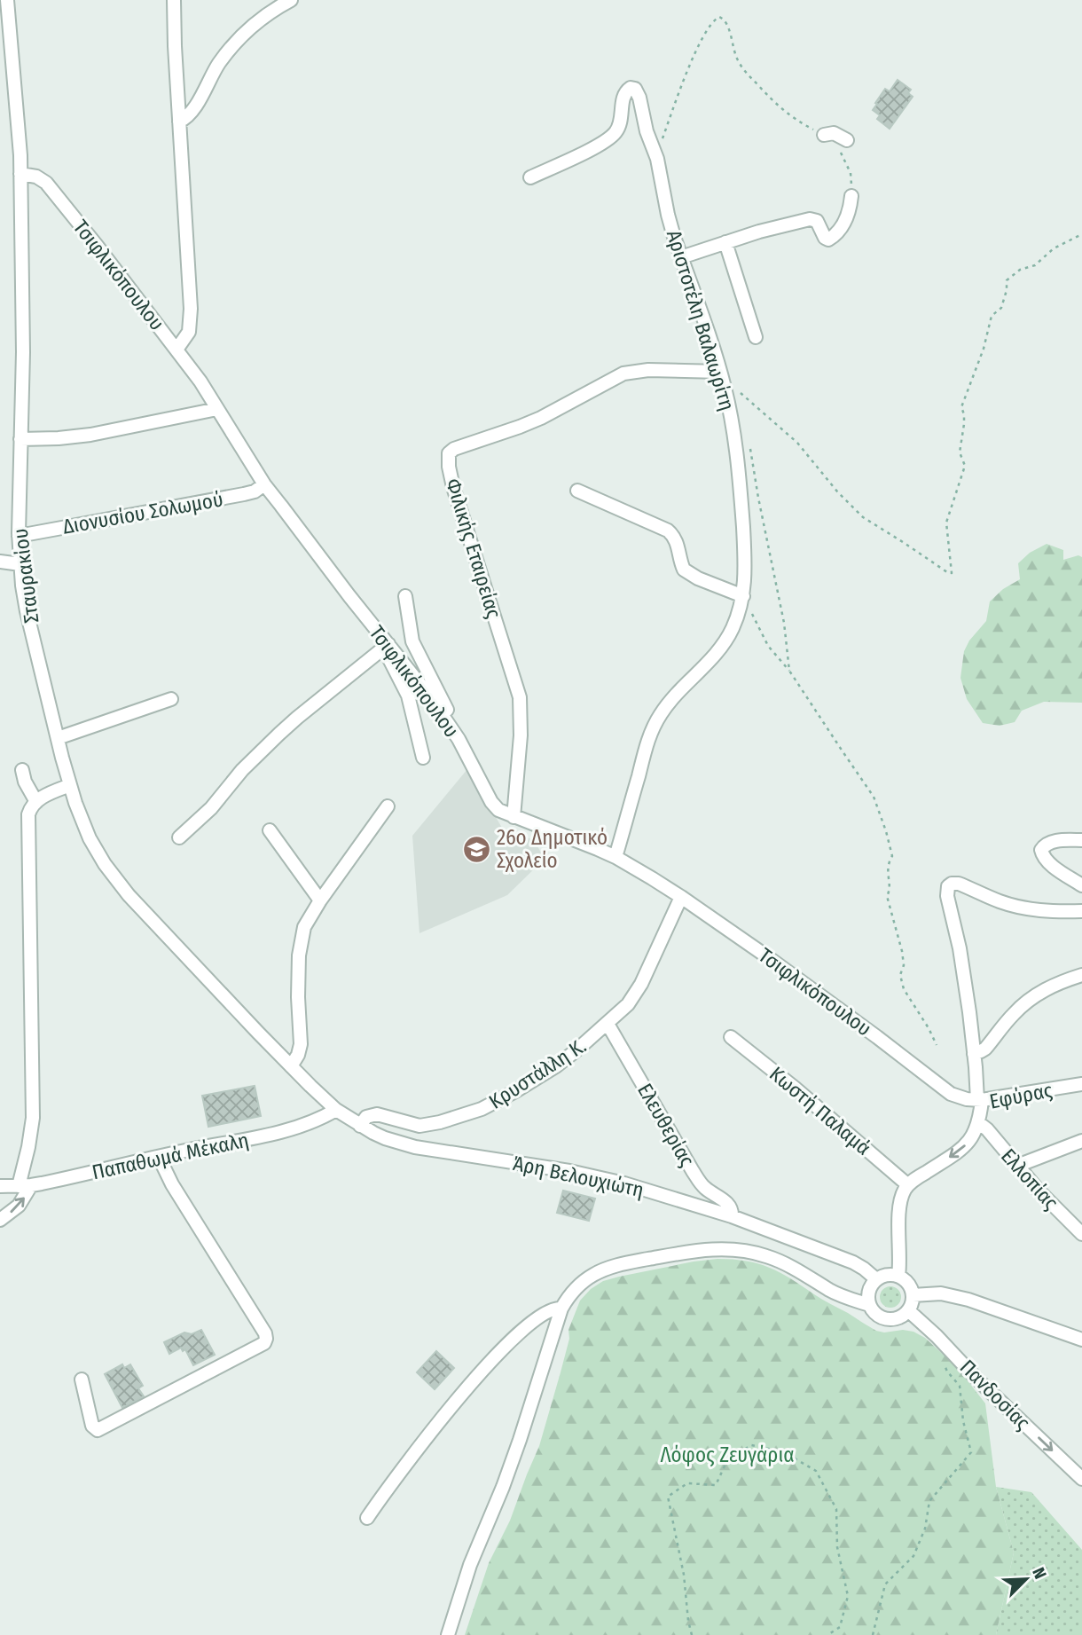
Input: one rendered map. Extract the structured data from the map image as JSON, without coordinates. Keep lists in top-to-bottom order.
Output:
{
  "streets": {
    "street": [
      "Τσιφλικόπουλου",
      "Αριστοτέλη Βαλαωρίτη",
      "Διονυσίου Σολωμού",
      "Φιλικής Εταιρείας",
      "Σταυρακίου",
      "Κρυστάλλη Κ.",
      "Εφύρας",
      "Κωστή Παλαμά",
      "Ελευθερίας",
      "Παπαθωμά Μέκαλη",
      "Άρη Βελουχιώτη",
      "Ελλοπίας",
      "Πανδοσίας"
    ]
  },
  "crossings": [
    ["Τσιφλικόπουλου", "Αριστοτέλη Βαλαωρίτη"],
    ["Τσιφλικόπουλου", "Διονυσίου Σολωμού"],
    ["Τσιφλικόπουλου", "Φιλικής Εταιρείας"],
    ["Τσιφλικόπουλου", "Σταυρακίου"],
    ["Τσιφλικόπουλου", "Κρυστάλλη Κ."],
    ["Τσιφλικόπουλου", "Εφύρας"],
    ["Αριστοτέλη Βαλαωρίτη", "Φιλικής Εταιρείας"],
    ["Διονυσίου Σολωμού", "Σταυρακίου"],
    ["Σταυρακίου", "Άρη Βελουχιώτη"],
    ["Κρυστάλλη Κ.", "Ελευθερίας"],
    ["Κρυστάλλη Κ.", "Άρη Βελουχιώτη"],
    ["Εφύρας", "Κωστή Παλαμά"],
    ["Εφύρας", "Ελλοπίας"],
    ["Ελευθερίας", "Άρη Βελουχιώτη"],
    ["Παπαθωμά Μέκαλη", "Άρη Βελουχιώτη"],
    ["Άρη Βελουχιώτη", "Πανδοσίας"]
  ],
  "one_way": ["Εφύρας", "Πανδοσίας"],
  "parks": ["Λόφος Ζευγάρια"],
  "places": {
    "school or university": ["26ο Δημοτικό Σχολείο"]
  },
  "north": "top right"
}
